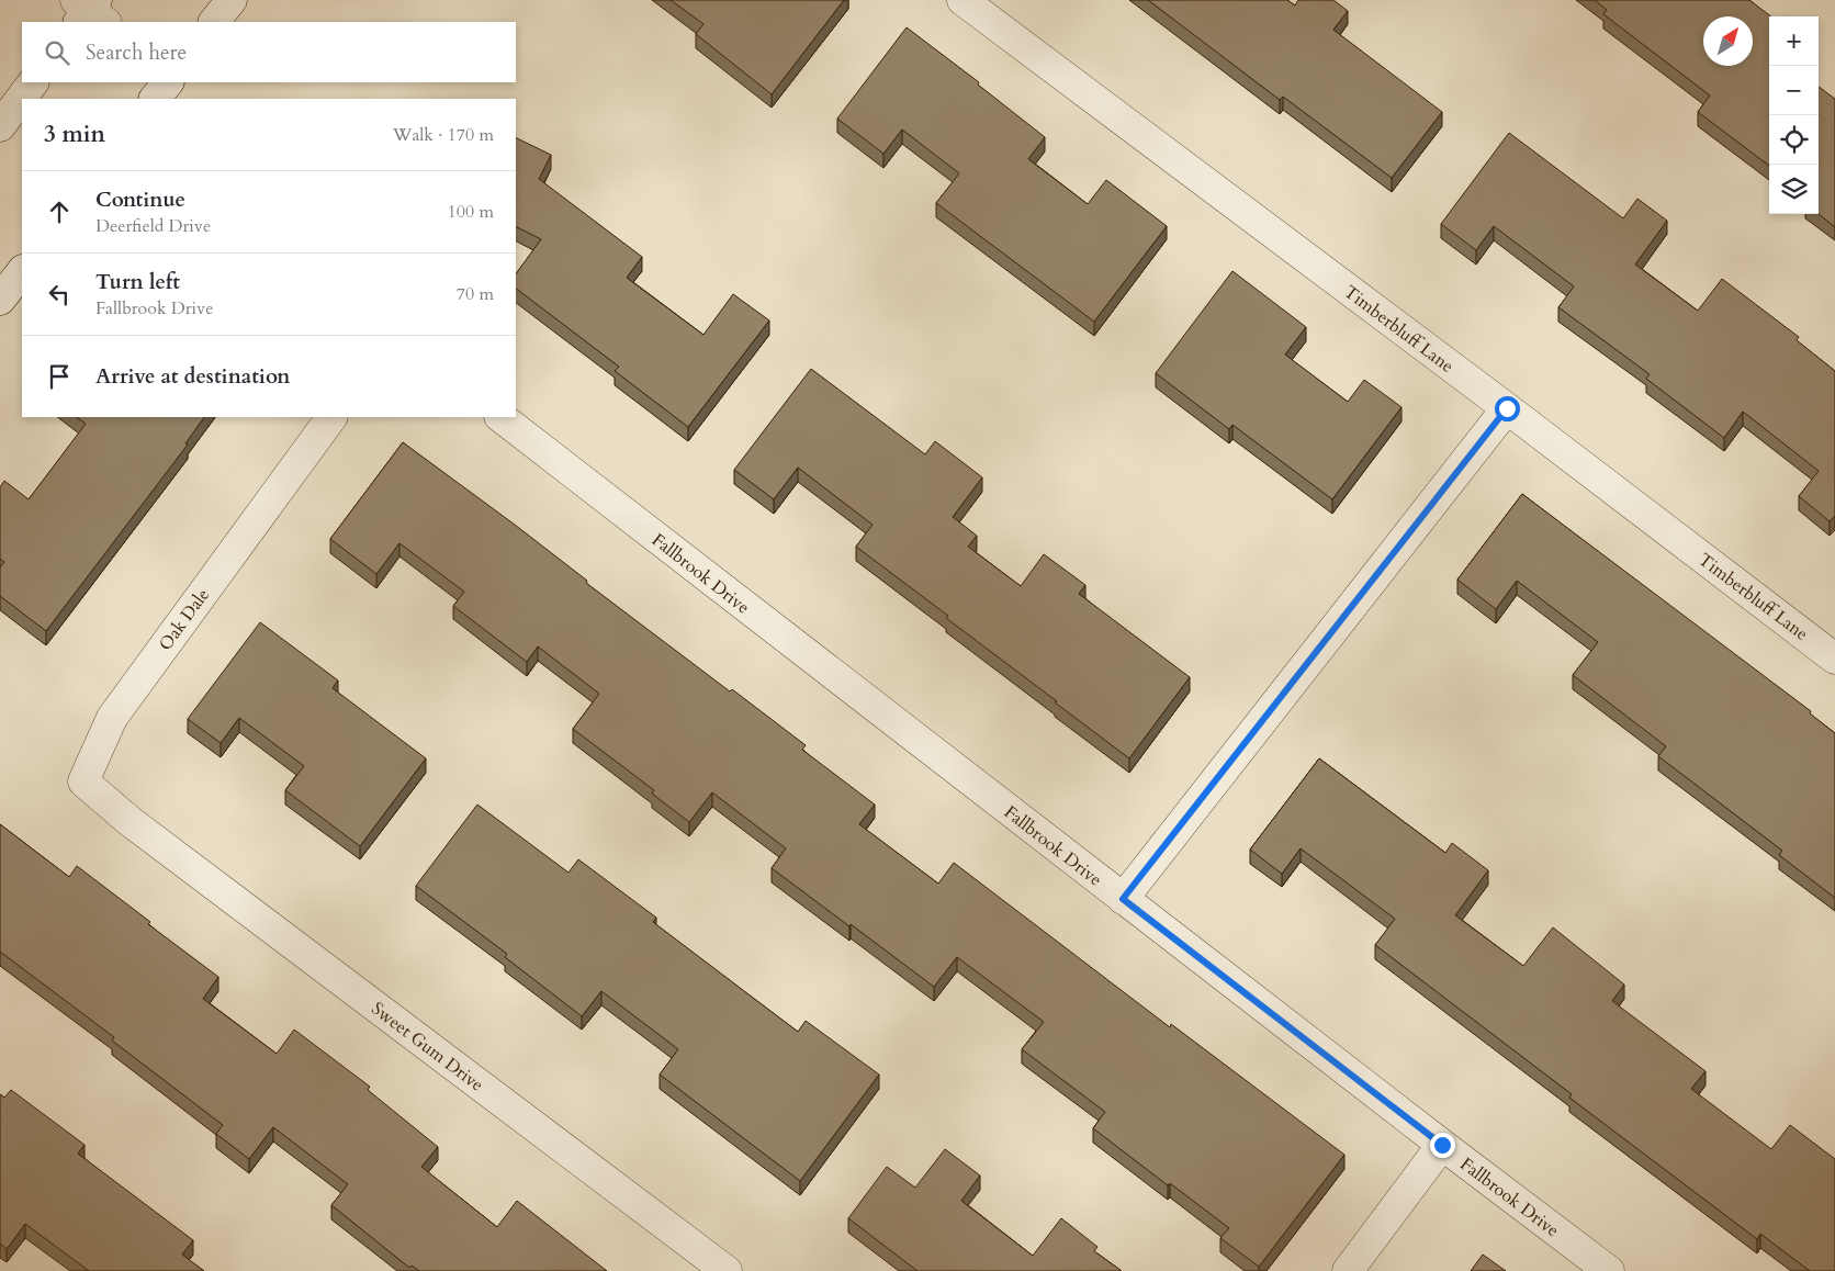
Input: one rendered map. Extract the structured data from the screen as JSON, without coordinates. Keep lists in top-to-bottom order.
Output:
{
  "streets": {
    "street": [
      "Timberbluff Lane",
      "Fallbrook Drive",
      "Oak Dale",
      "Sweet Gum Drive"
    ]
  },
  "crossings": [
    ["Oak Dale", "Sweet Gum Drive"]
  ],
  "north": "top right",
  "page": {
    "map_buttons": ["+", "−"],
    "search": "Search here",
    "heading": ["3 min", "Walk · 170 m"],
    "list": [
      ["Continue", "Deerfield Drive", "100 m"],
      ["Turn left", "Fallbrook Drive", "70 m"],
      "Arrive at destination"
    ]
  }
}
